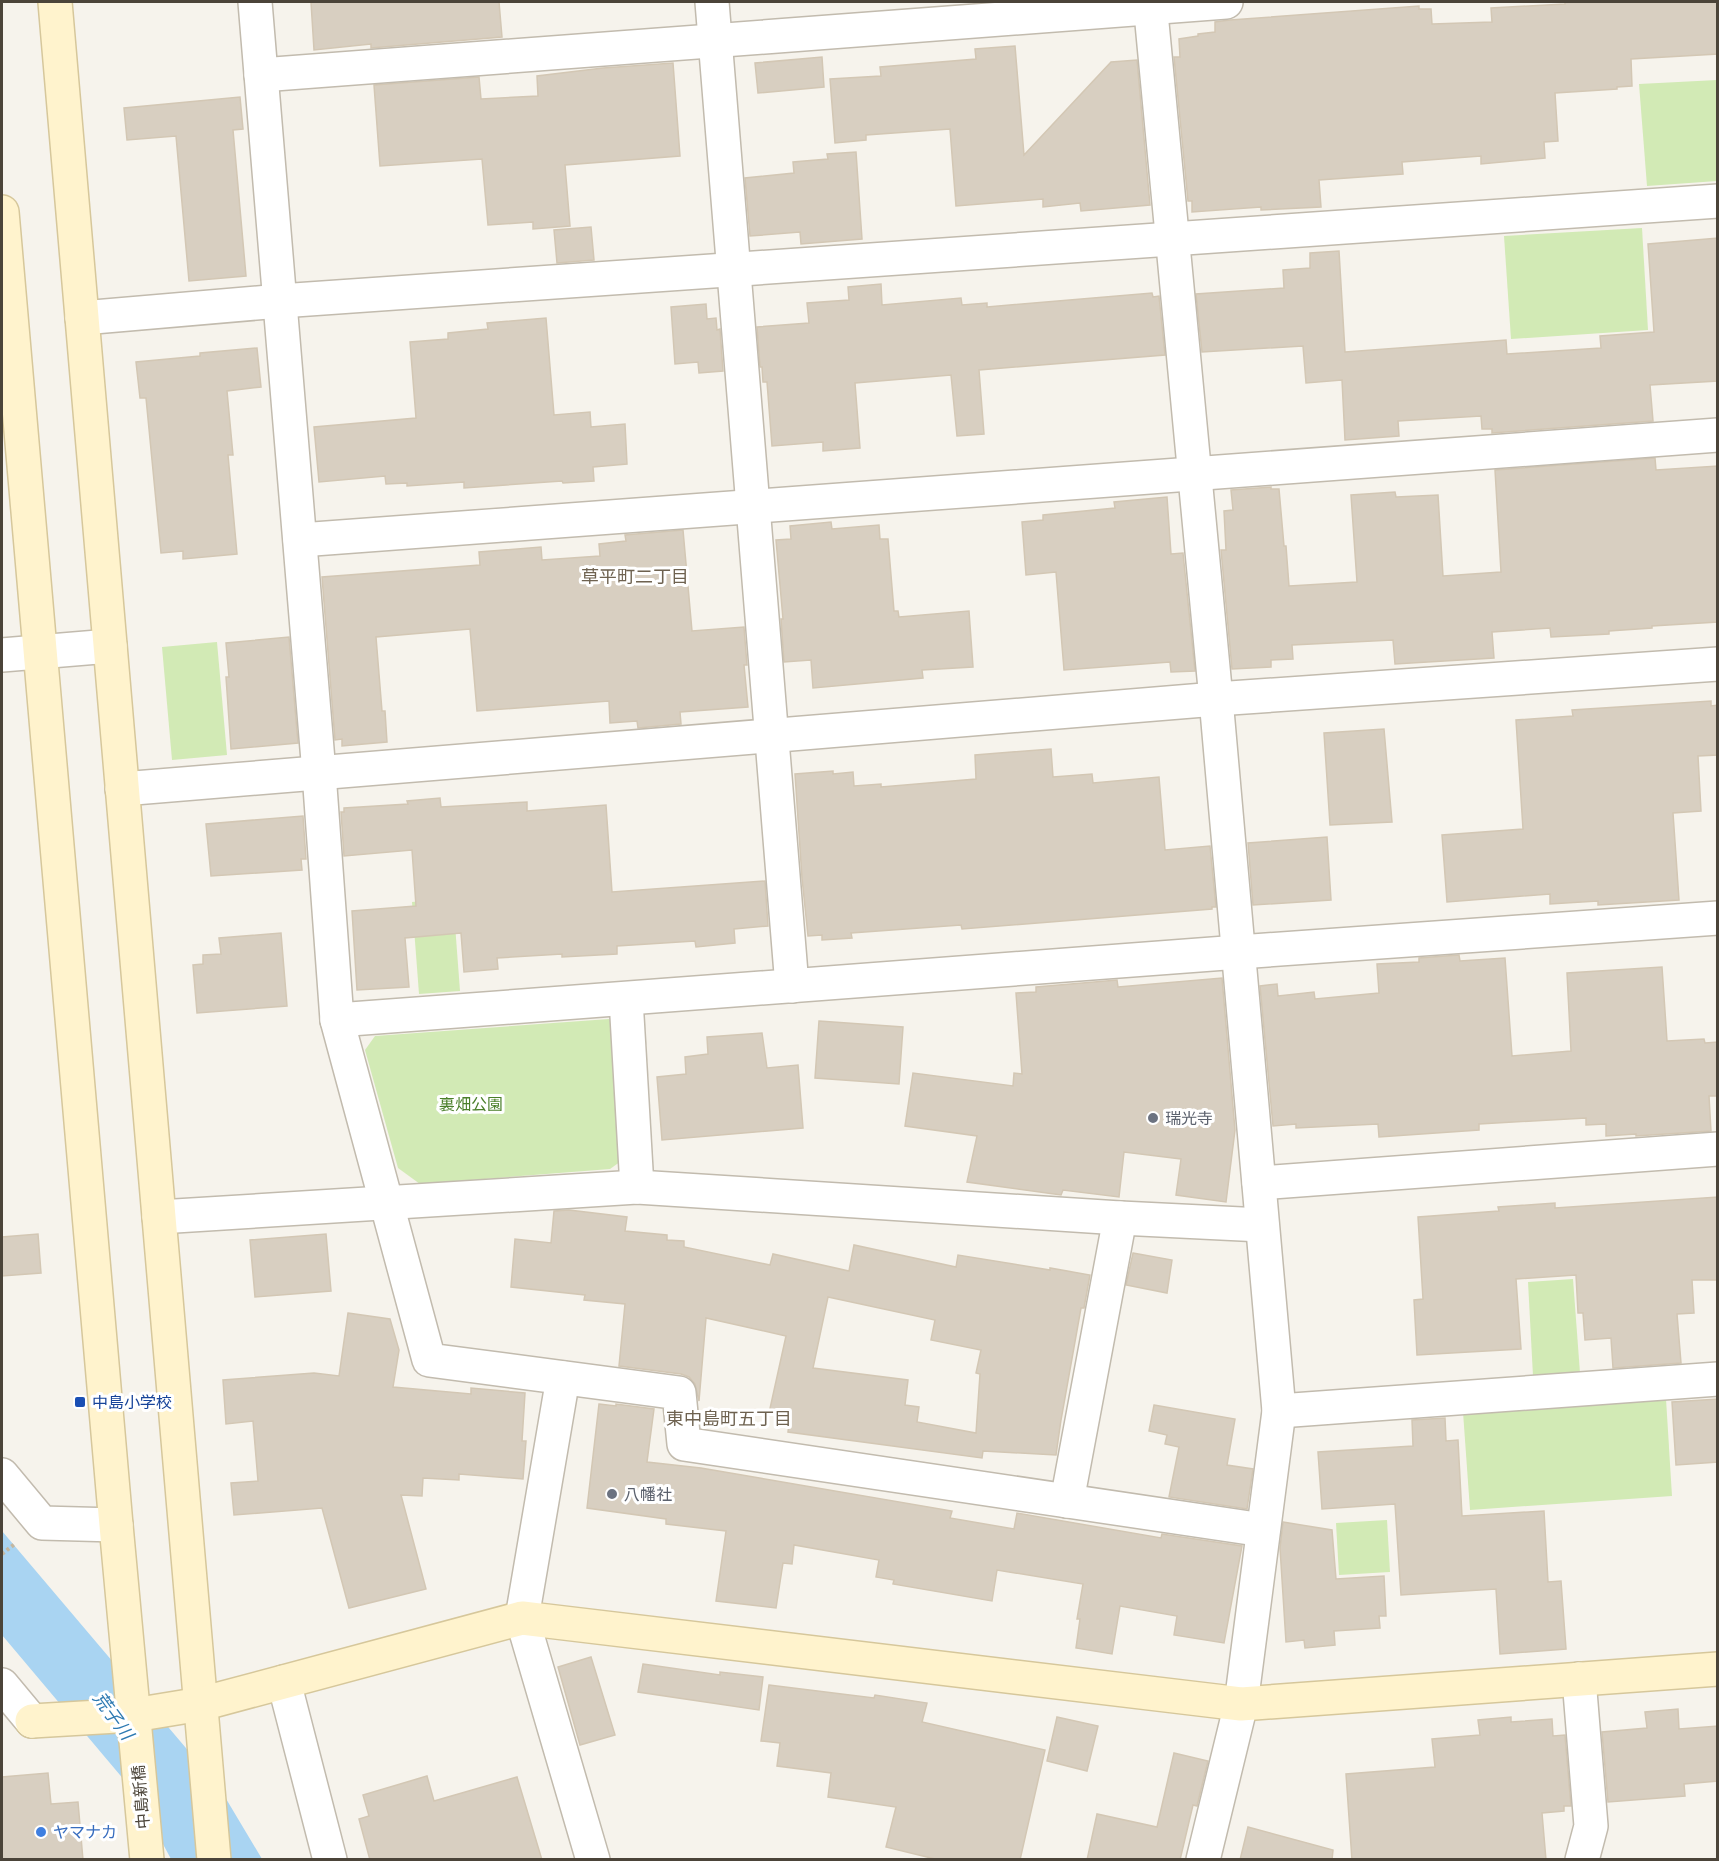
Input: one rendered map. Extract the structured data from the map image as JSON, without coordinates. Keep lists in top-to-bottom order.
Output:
{
  "streets": {
    "street": ["中島新橋"]
  },
  "districts": ["草平町二丁目", "東中島町五丁目"],
  "water": ["荒子川"],
  "parks": ["裏畑公園"],
  "places": {
    "other": ["瑞光寺", "八幡社", "ヤマナカ"],
    "transit": ["中島小学校"]
  }
}
